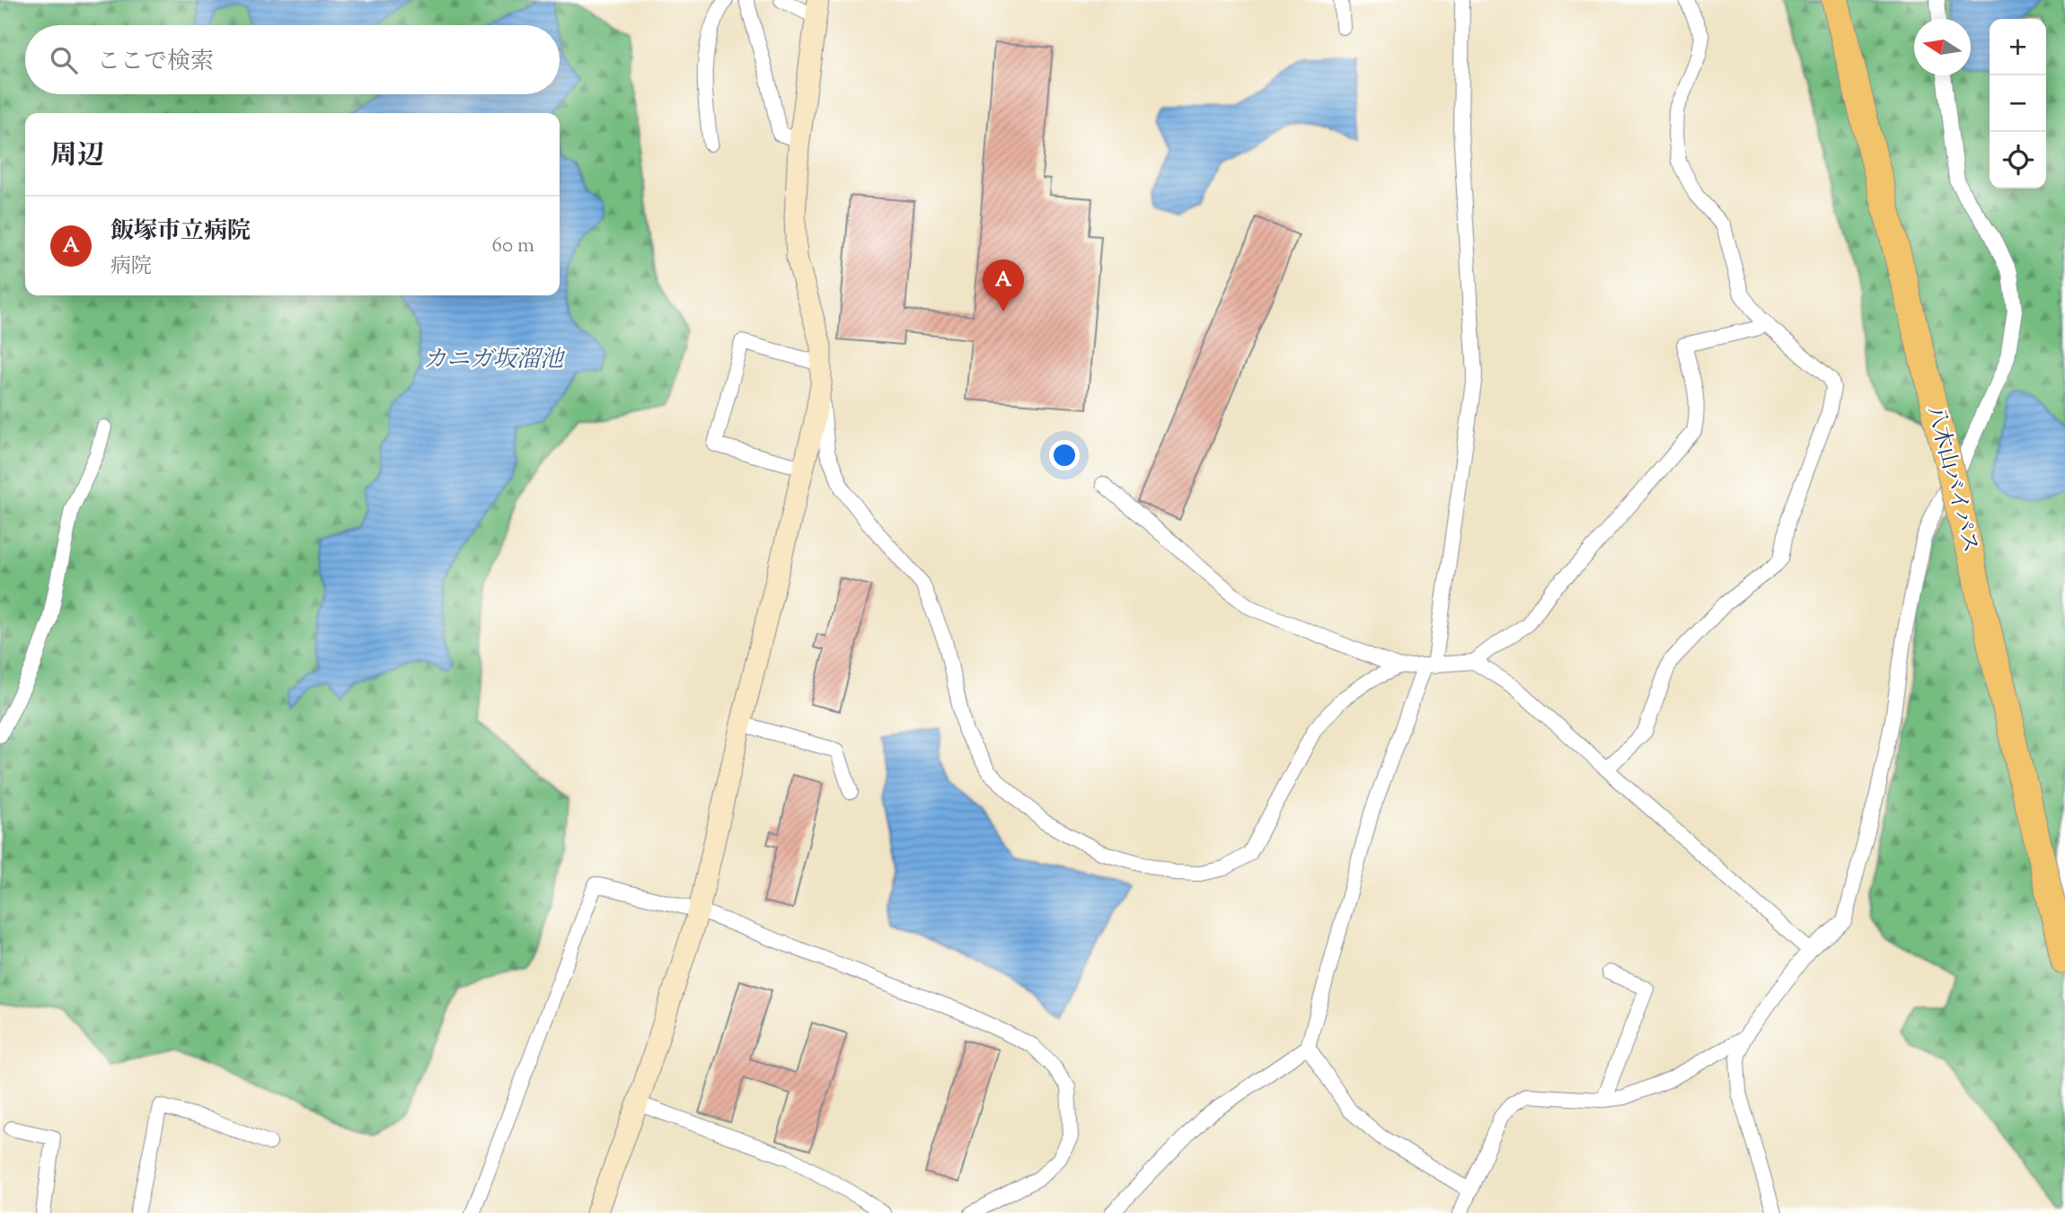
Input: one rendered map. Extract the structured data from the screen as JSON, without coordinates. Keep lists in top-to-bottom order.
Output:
{
  "streets": {
    "highway": ["八木山バイパス"]
  },
  "water": ["カニガ坂溜池"],
  "north": "left",
  "page": {
    "map_buttons": ["+", "−"],
    "search": "ここで検索",
    "heading": "周辺",
    "list": [
      {
        "mark": "A",
        "name": "飯塚市立病院",
        "note": "病院",
        "value": "60 m"
      }
    ],
    "pins": "A"
  }
}
